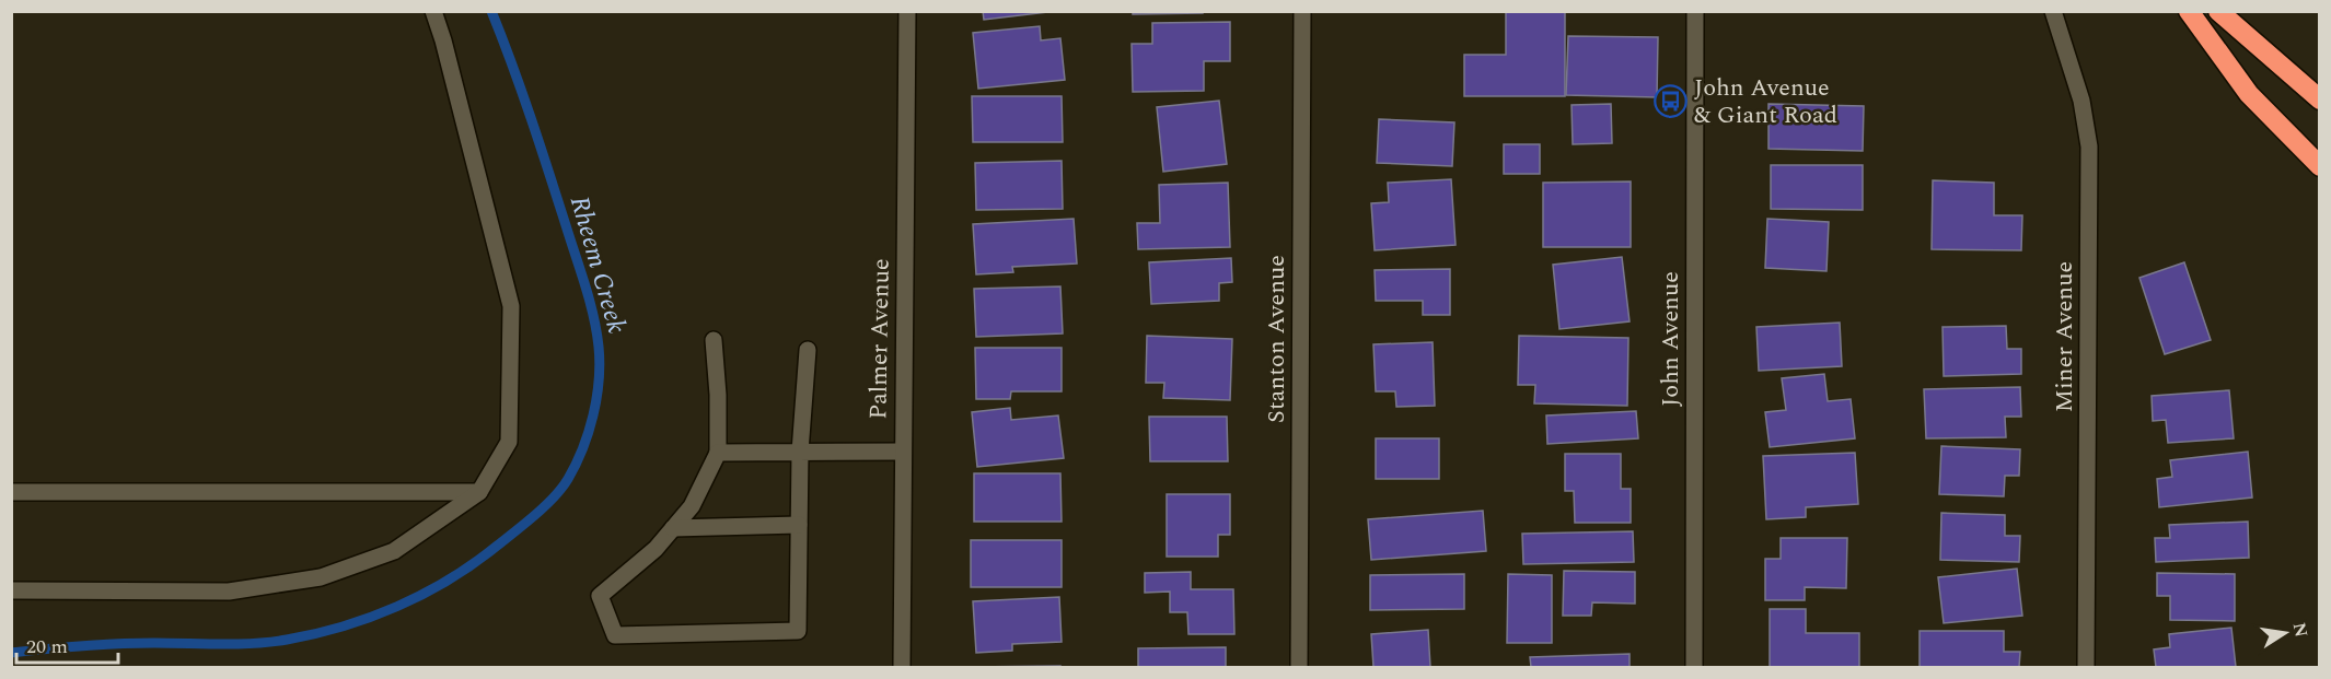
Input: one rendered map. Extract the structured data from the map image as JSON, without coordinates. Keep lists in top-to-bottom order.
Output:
{
  "streets": {
    "street": [
      "Miner Avenue",
      "Palmer Avenue",
      "Stanton Avenue",
      "John Avenue"
    ]
  },
  "water": ["Rheem Creek"],
  "places": {
    "bus stop": ["John Avenue & Giant Road"]
  },
  "scale_bar": "20 m",
  "north": "right"
}
